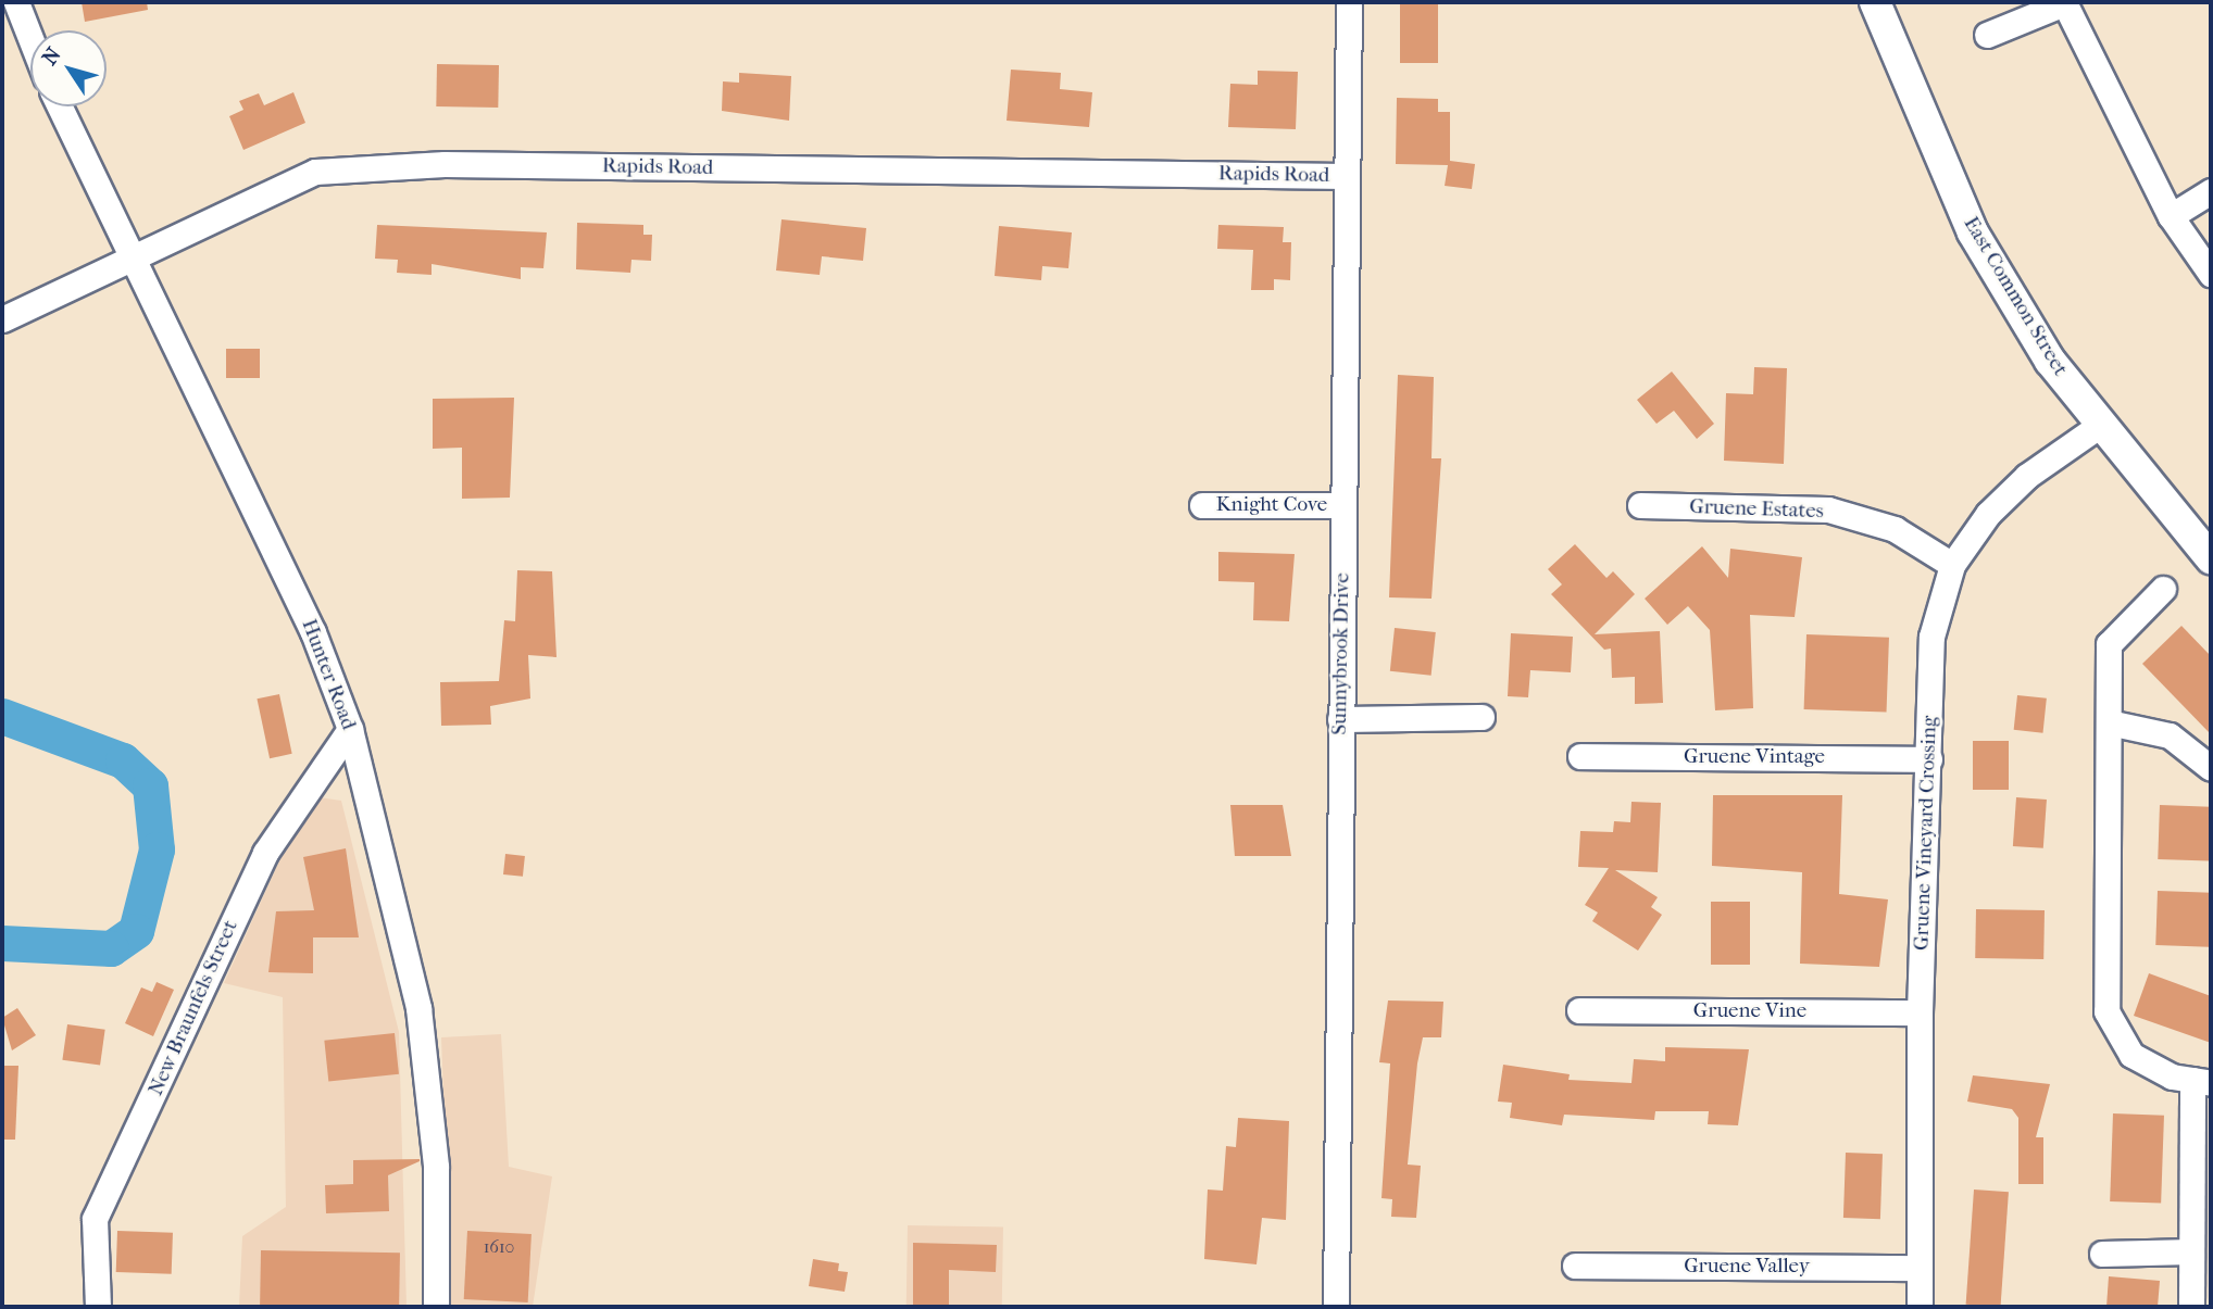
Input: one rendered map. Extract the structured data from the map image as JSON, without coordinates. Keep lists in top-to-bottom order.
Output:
{
  "streets": {
    "main road": ["East Common Street"],
    "street": [
      "Rapids Road",
      "Knight Cove",
      "Gruene Estates",
      "Sunnybrook Drive",
      "Hunter Road",
      "Gruene Vintage",
      "Gruene Vineyard Crossing",
      "New Braunfels Street",
      "Gruene Vine",
      "Gruene Valley"
    ]
  },
  "crossings": [
    ["Rapids Road", "Sunnybrook Drive"],
    ["Rapids Road", "Hunter Road"],
    ["East Common Street", "Gruene Vineyard Crossing"],
    ["Knight Cove", "Sunnybrook Drive"],
    ["Gruene Estates", "Gruene Vineyard Crossing"],
    ["Hunter Road", "New Braunfels Street"],
    ["Gruene Vintage", "Gruene Vineyard Crossing"],
    ["Gruene Vineyard Crossing", "Gruene Vine"],
    ["Gruene Vineyard Crossing", "Gruene Valley"]
  ],
  "house_numbers": ["1610"],
  "north": "top left"
}
